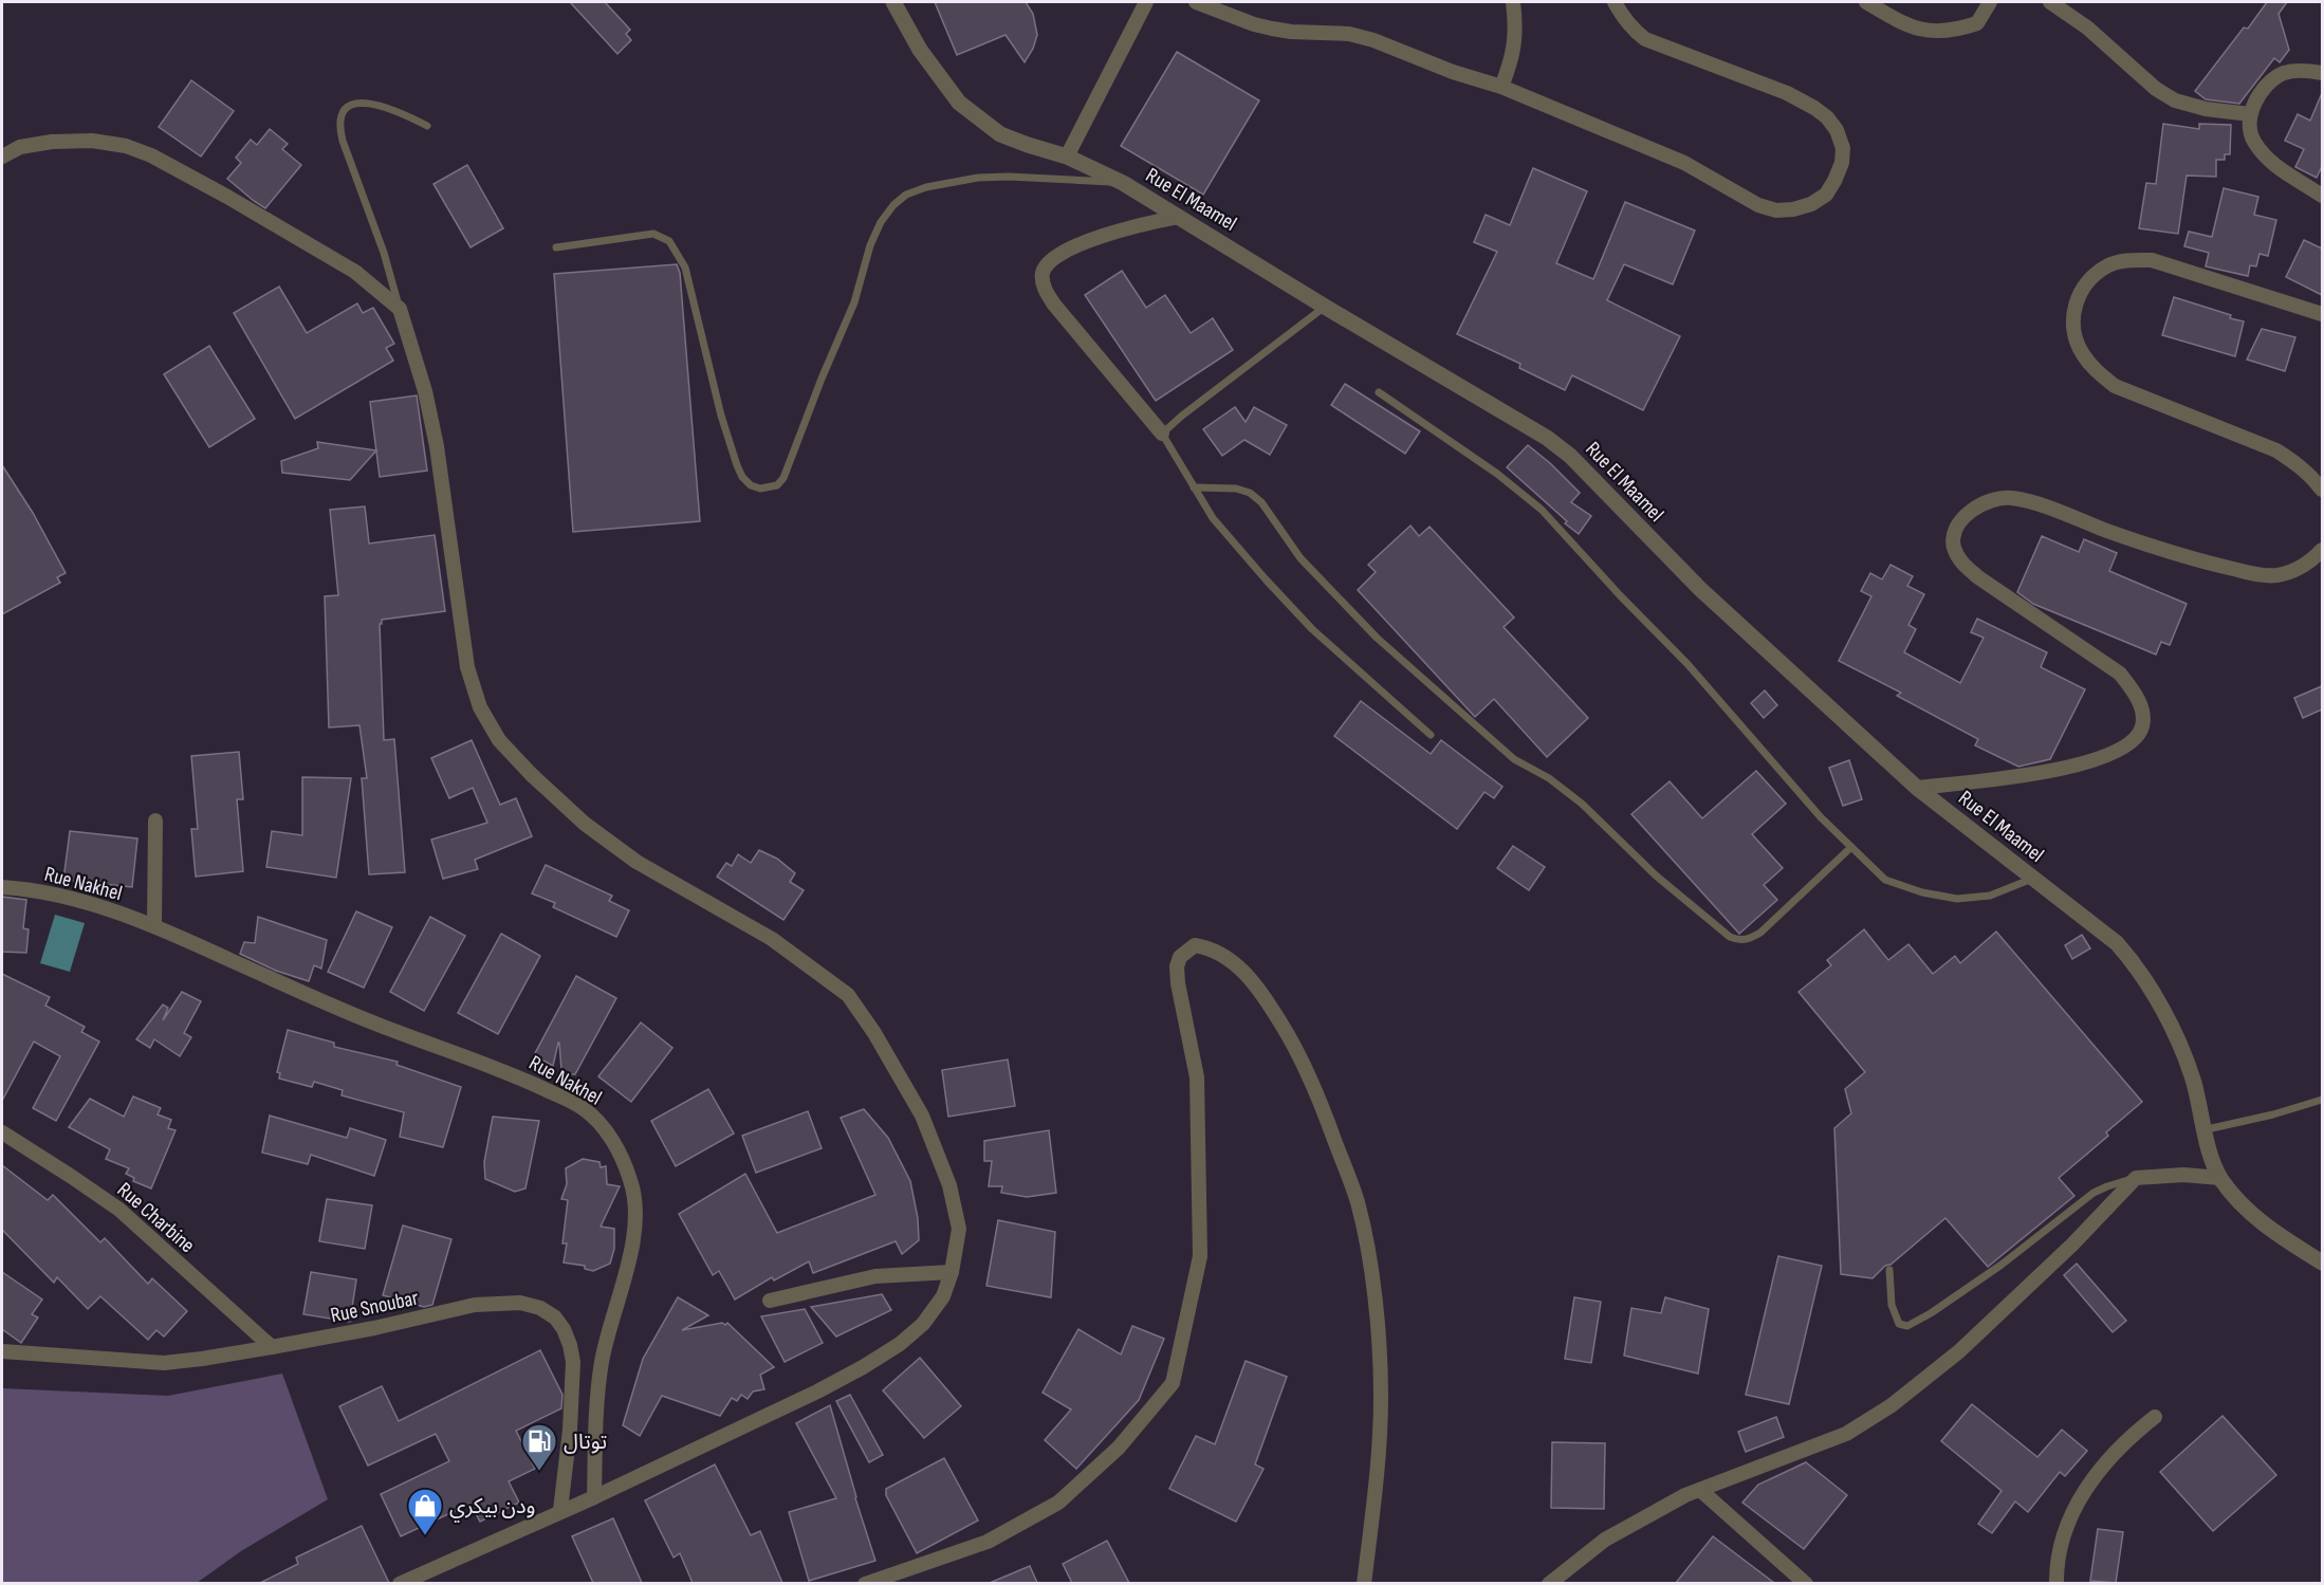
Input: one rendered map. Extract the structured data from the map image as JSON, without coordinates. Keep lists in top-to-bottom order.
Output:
{
  "streets": {
    "street": [
      "Rue El Maamel",
      "Rue Nakhel",
      "Rue Charbine",
      "Rue Snoubar"
    ]
  },
  "crossings": [
    ["Rue Charbine", "Rue Snoubar"]
  ],
  "places": {
    "fuel station": ["توتال"],
    "shop": ["ودن بيكري"]
  }
}
